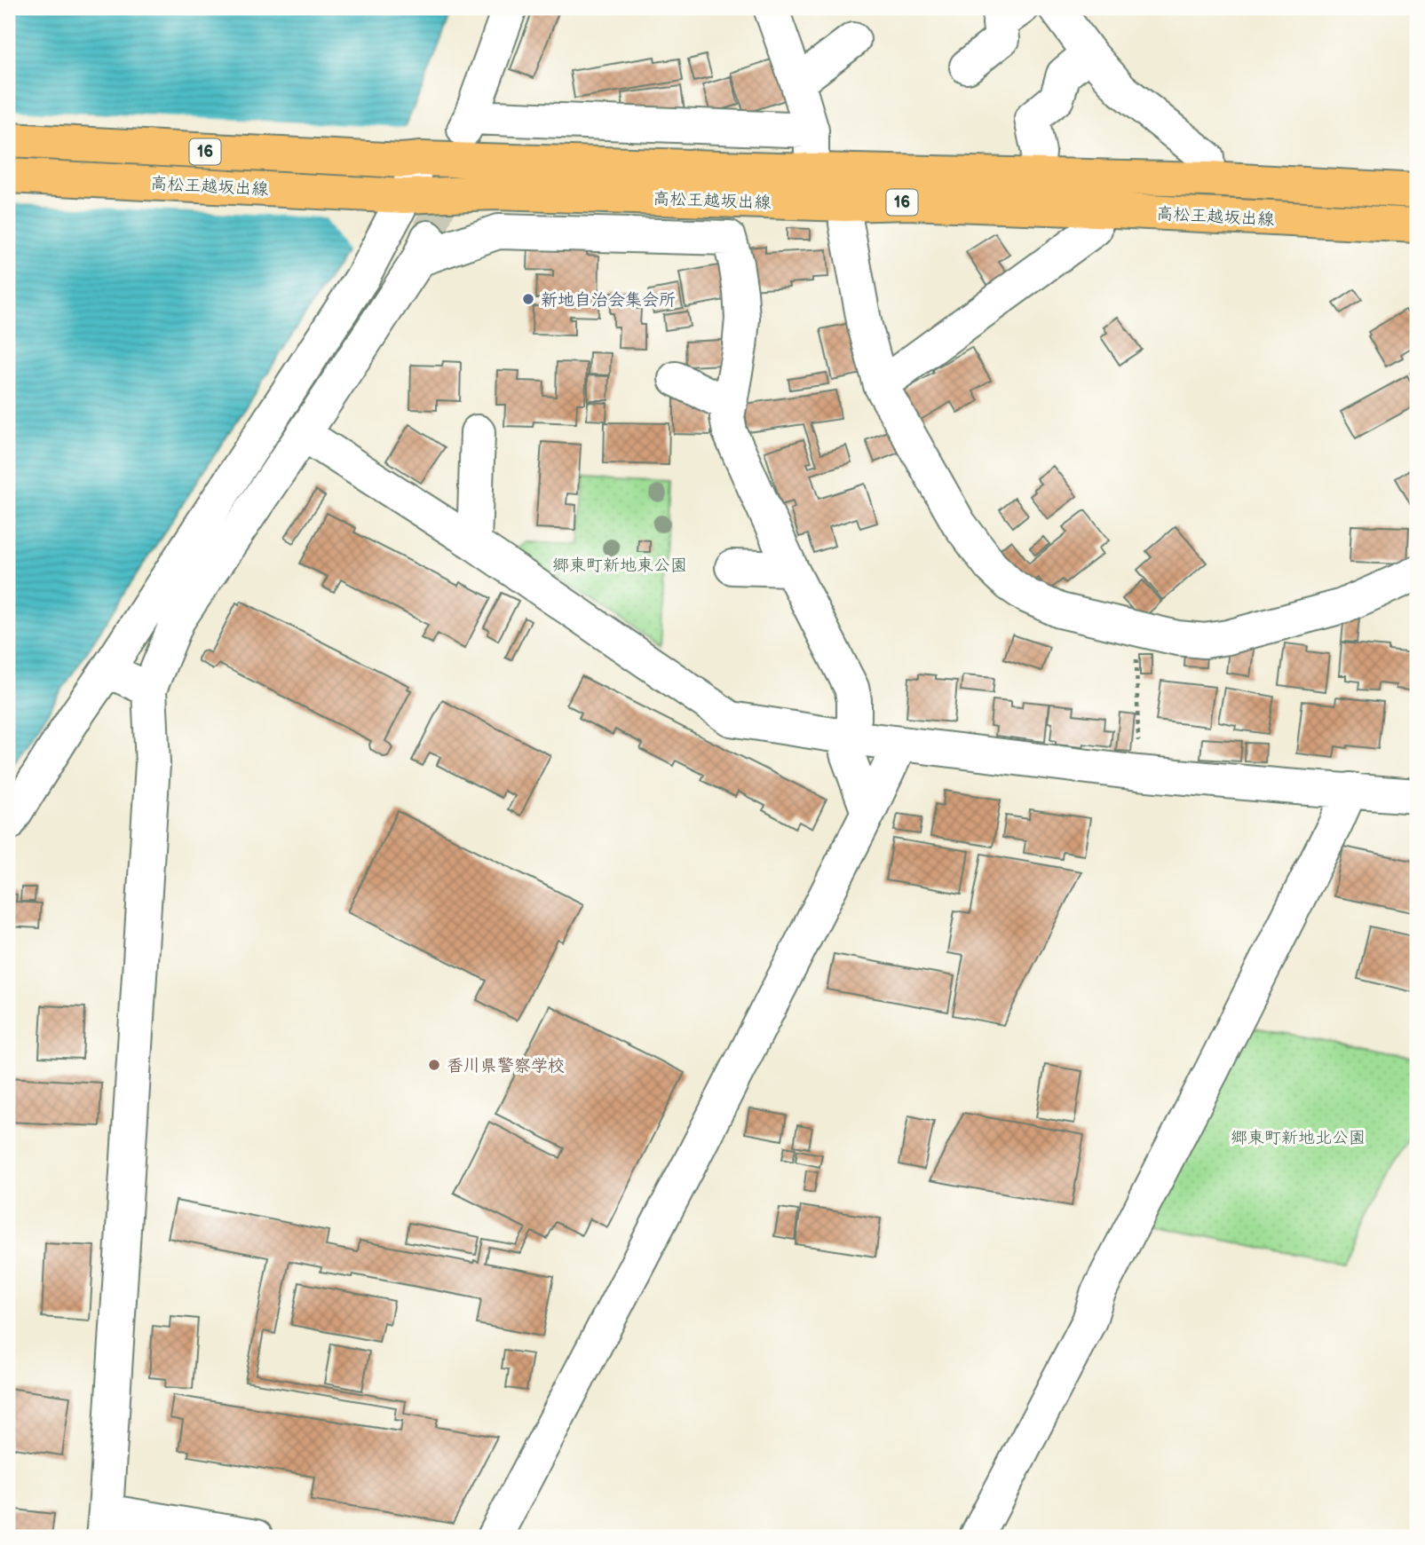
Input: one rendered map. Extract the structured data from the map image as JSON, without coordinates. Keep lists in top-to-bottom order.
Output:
{
  "streets": {
    "main road": ["16", "高松王越坂出線"]
  },
  "parks": ["郷東町新地東公園", "郷東町新地北公園"],
  "places": ["新地自治会集会所", "香川県警察学校"]
}
